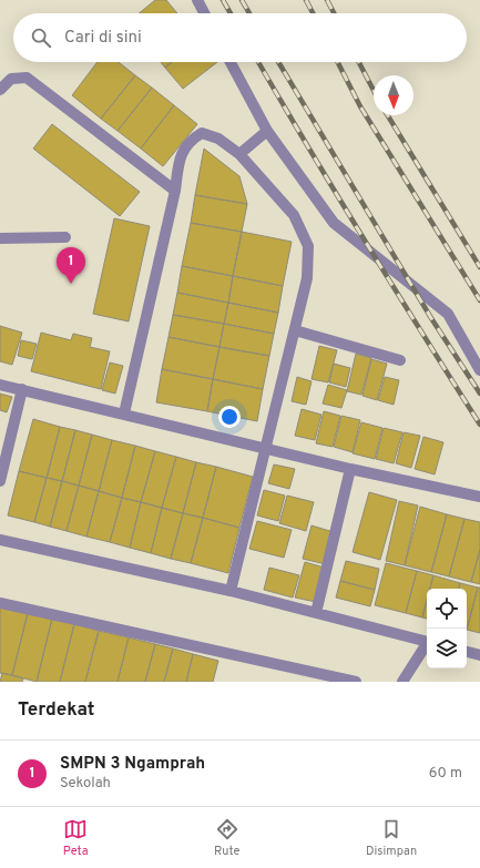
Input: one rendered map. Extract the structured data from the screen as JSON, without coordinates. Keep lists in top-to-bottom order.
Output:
{
  "north": "bottom",
  "page": {
    "search": "Cari di sini",
    "pins": "1",
    "heading": "Terdekat",
    "list": [
      {
        "mark": "1",
        "name": "SMPN 3 Ngamprah",
        "note": "Sekolah",
        "value": "60 m"
      }
    ],
    "nav": ["Peta", "Rute", "Disimpan"]
  }
}
